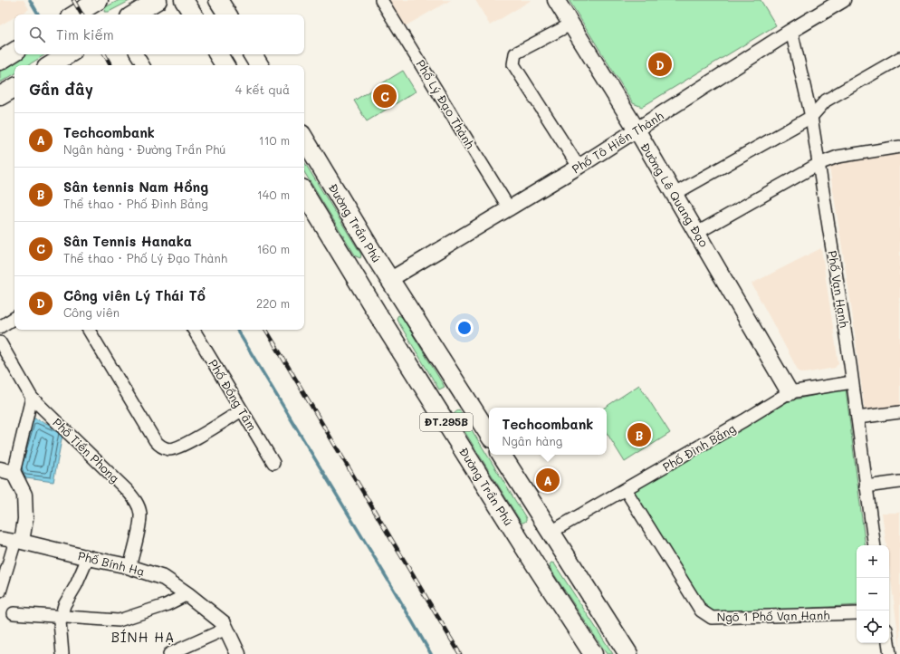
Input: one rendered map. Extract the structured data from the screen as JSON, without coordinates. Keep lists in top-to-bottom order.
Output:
{
  "streets": {
    "main road": ["Đường Lê Quang Đạo", "Đường Trần Phú", "ĐT.295B"],
    "street": [
      "Phố Lý Đạo Thành",
      "Phố Tô Hiến Thành",
      "Phố Vạn Hạnh",
      "Phố Đồng Tâm",
      "Phố Đình Bảng",
      "Phố Tiền Phong",
      "Phố Bính Hạ",
      "Ngõ 1 Phố Vạn Hạnh"
    ]
  },
  "crossings": [
    ["Phố Lý Đạo Thành", "Phố Tô Hiến Thành"],
    ["Phố Tô Hiến Thành", "Đường Lê Quang Đạo"],
    ["Phố Tô Hiến Thành", "Đường Trần Phú"],
    ["Phố Tô Hiến Thành", "Phố Vạn Hạnh"],
    ["Đường Lê Quang Đạo", "Phố Đình Bảng"],
    ["Phố Vạn Hạnh", "Phố Đình Bảng"],
    ["Phố Đình Bảng", "Ngõ 1 Phố Vạn Hạnh"],
    ["Phố Tiền Phong", "Phố Bính Hạ"]
  ],
  "districts": ["BÍNH HẠ"],
  "page": {
    "search": "Tìm kiếm",
    "pins": [
      "D",
      "C",
      "B",
      "A"
    ],
    "heading": ["Gần đây", "4 kết quả"],
    "list": [
      {
        "mark": "A",
        "name": "Techcombank",
        "note": "Ngân hàng · Đường Trần Phú",
        "value": "110 m"
      },
      {
        "mark": "B",
        "name": "Sân tennis Nam Hồng",
        "note": "Thể thao · Phố Đình Bảng",
        "value": "140 m"
      },
      {
        "mark": "C",
        "name": "Sân Tennis Hanaka",
        "note": "Thể thao · Phố Lý Đạo Thành",
        "value": "160 m"
      },
      {
        "mark": "D",
        "name": "Công viên Lý Thái Tổ",
        "note": "Công viên",
        "value": "220 m"
      }
    ],
    "popup": ["Techcombank", "Ngân hàng"],
    "map_buttons": ["+", "−"]
  }
}
